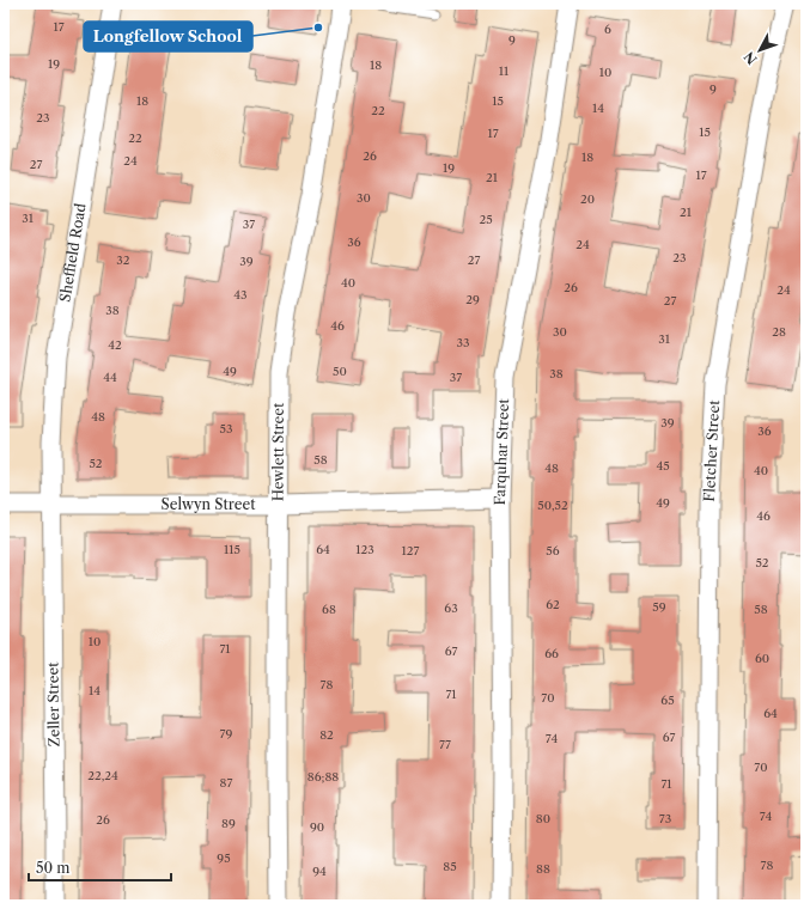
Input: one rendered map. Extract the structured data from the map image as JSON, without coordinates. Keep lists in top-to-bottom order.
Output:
{
  "streets": {
    "street": [
      "Sheffield Road",
      "Fletcher Street",
      "Hewlett Street",
      "Farquhar Street",
      "Selwyn Street",
      "Zeller Street"
    ]
  },
  "crossings": [
    ["Sheffield Road", "Selwyn Street"],
    ["Sheffield Road", "Zeller Street"],
    ["Hewlett Street", "Selwyn Street"],
    ["Farquhar Street", "Selwyn Street"],
    ["Selwyn Street", "Zeller Street"]
  ],
  "places": ["Longfellow School"],
  "house_numbers": [
    "17",
    "6",
    "9",
    "19",
    "18",
    "11",
    "10",
    "9",
    "18",
    "15",
    "14",
    "22",
    "23",
    "15",
    "17",
    "22",
    "26",
    "18",
    "24",
    "27",
    "19",
    "17",
    "21",
    "30",
    "20",
    "21",
    "31",
    "25",
    "37",
    "36",
    "24",
    "23",
    "32",
    "27",
    "39",
    "40",
    "26",
    "24",
    "43",
    "29",
    "27",
    "38",
    "46",
    "30",
    "28",
    "31",
    "33",
    "42",
    "49",
    "50",
    "38",
    "44",
    "37",
    "48",
    "39",
    "53",
    "36",
    "58",
    "52",
    "45",
    "48",
    "40",
    "49",
    "50,52",
    "46",
    "115",
    "64",
    "123",
    "127",
    "56",
    "52",
    "62",
    "59",
    "63",
    "68",
    "58",
    "10",
    "71",
    "67",
    "66",
    "60",
    "78",
    "14",
    "71",
    "70",
    "65",
    "64",
    "79",
    "82",
    "67",
    "74",
    "77",
    "70",
    "22,24",
    "86;88",
    "87",
    "71",
    "74",
    "80",
    "73",
    "26",
    "89",
    "90",
    "95",
    "78",
    "85",
    "88",
    "94"
  ],
  "scale_bar": "50 m",
  "north": "bottom left"
}
